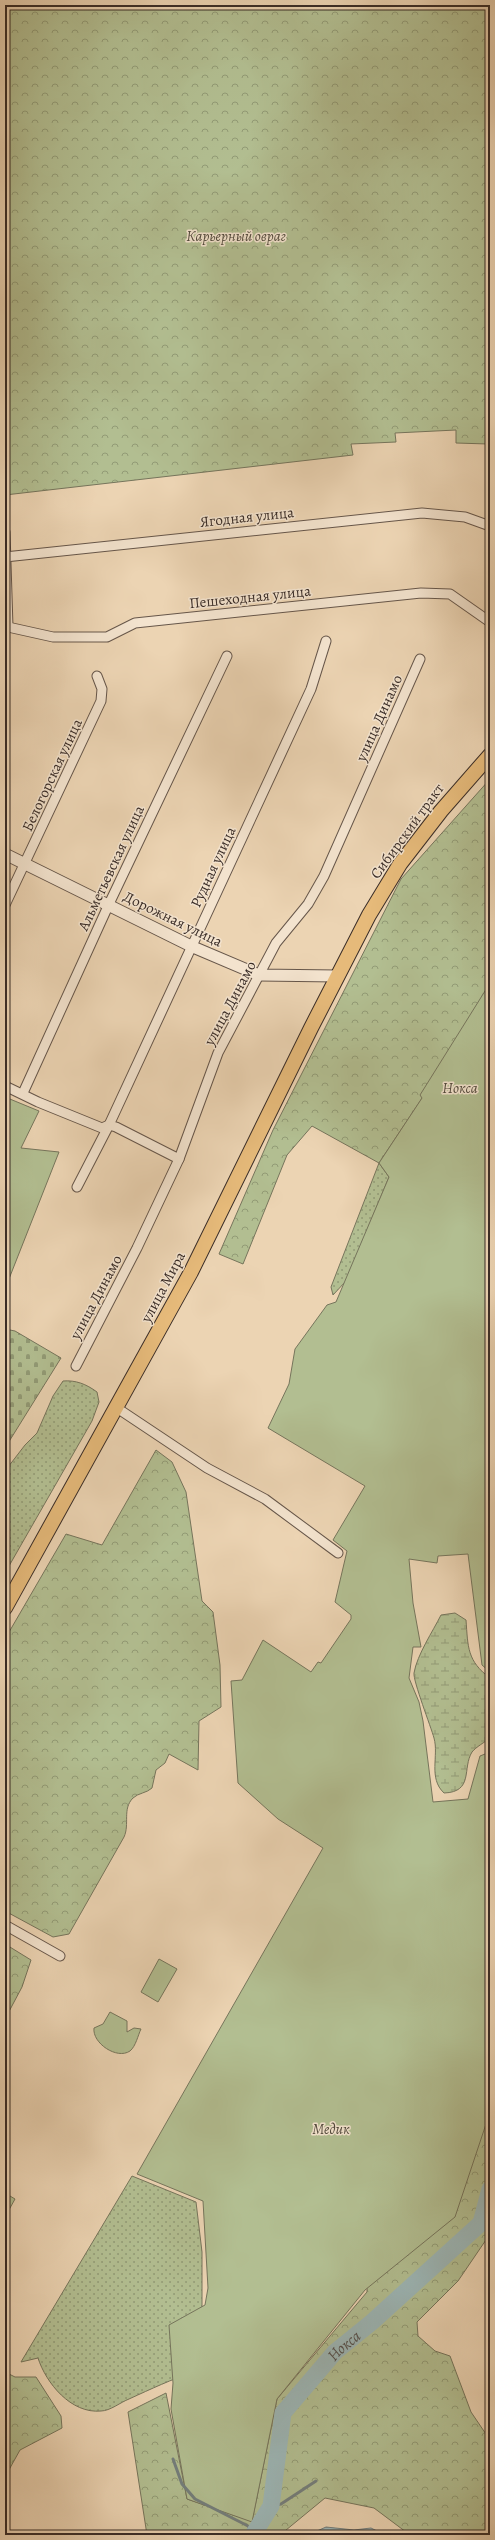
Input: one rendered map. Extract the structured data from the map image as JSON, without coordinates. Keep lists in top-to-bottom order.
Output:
{
  "streets": {
    "main road": ["Сибирский тракт", "улица Мира"],
    "street": [
      "Ягодная улица",
      "Пешеходная улица",
      "улица Динамо",
      "Белогорская улица",
      "Рудная улица",
      "Альметьевская улица",
      "Дорожная улица"
    ]
  },
  "crossings": [
    ["улица Динамо", "Дорожная улица"],
    ["Белогорская улица", "Дорожная улица"],
    ["Сибирский тракт", "Дорожная улица"],
    ["Сибирский тракт", "улица Мира"],
    ["Рудная улица", "Дорожная улица"],
    ["Альметьевская улица", "Дорожная улица"],
    ["Дорожная улица", "улица Мира"]
  ],
  "water": ["Нокса"],
  "parks": ["Карьерный овраг", "Нокса", "Медик"]
}
